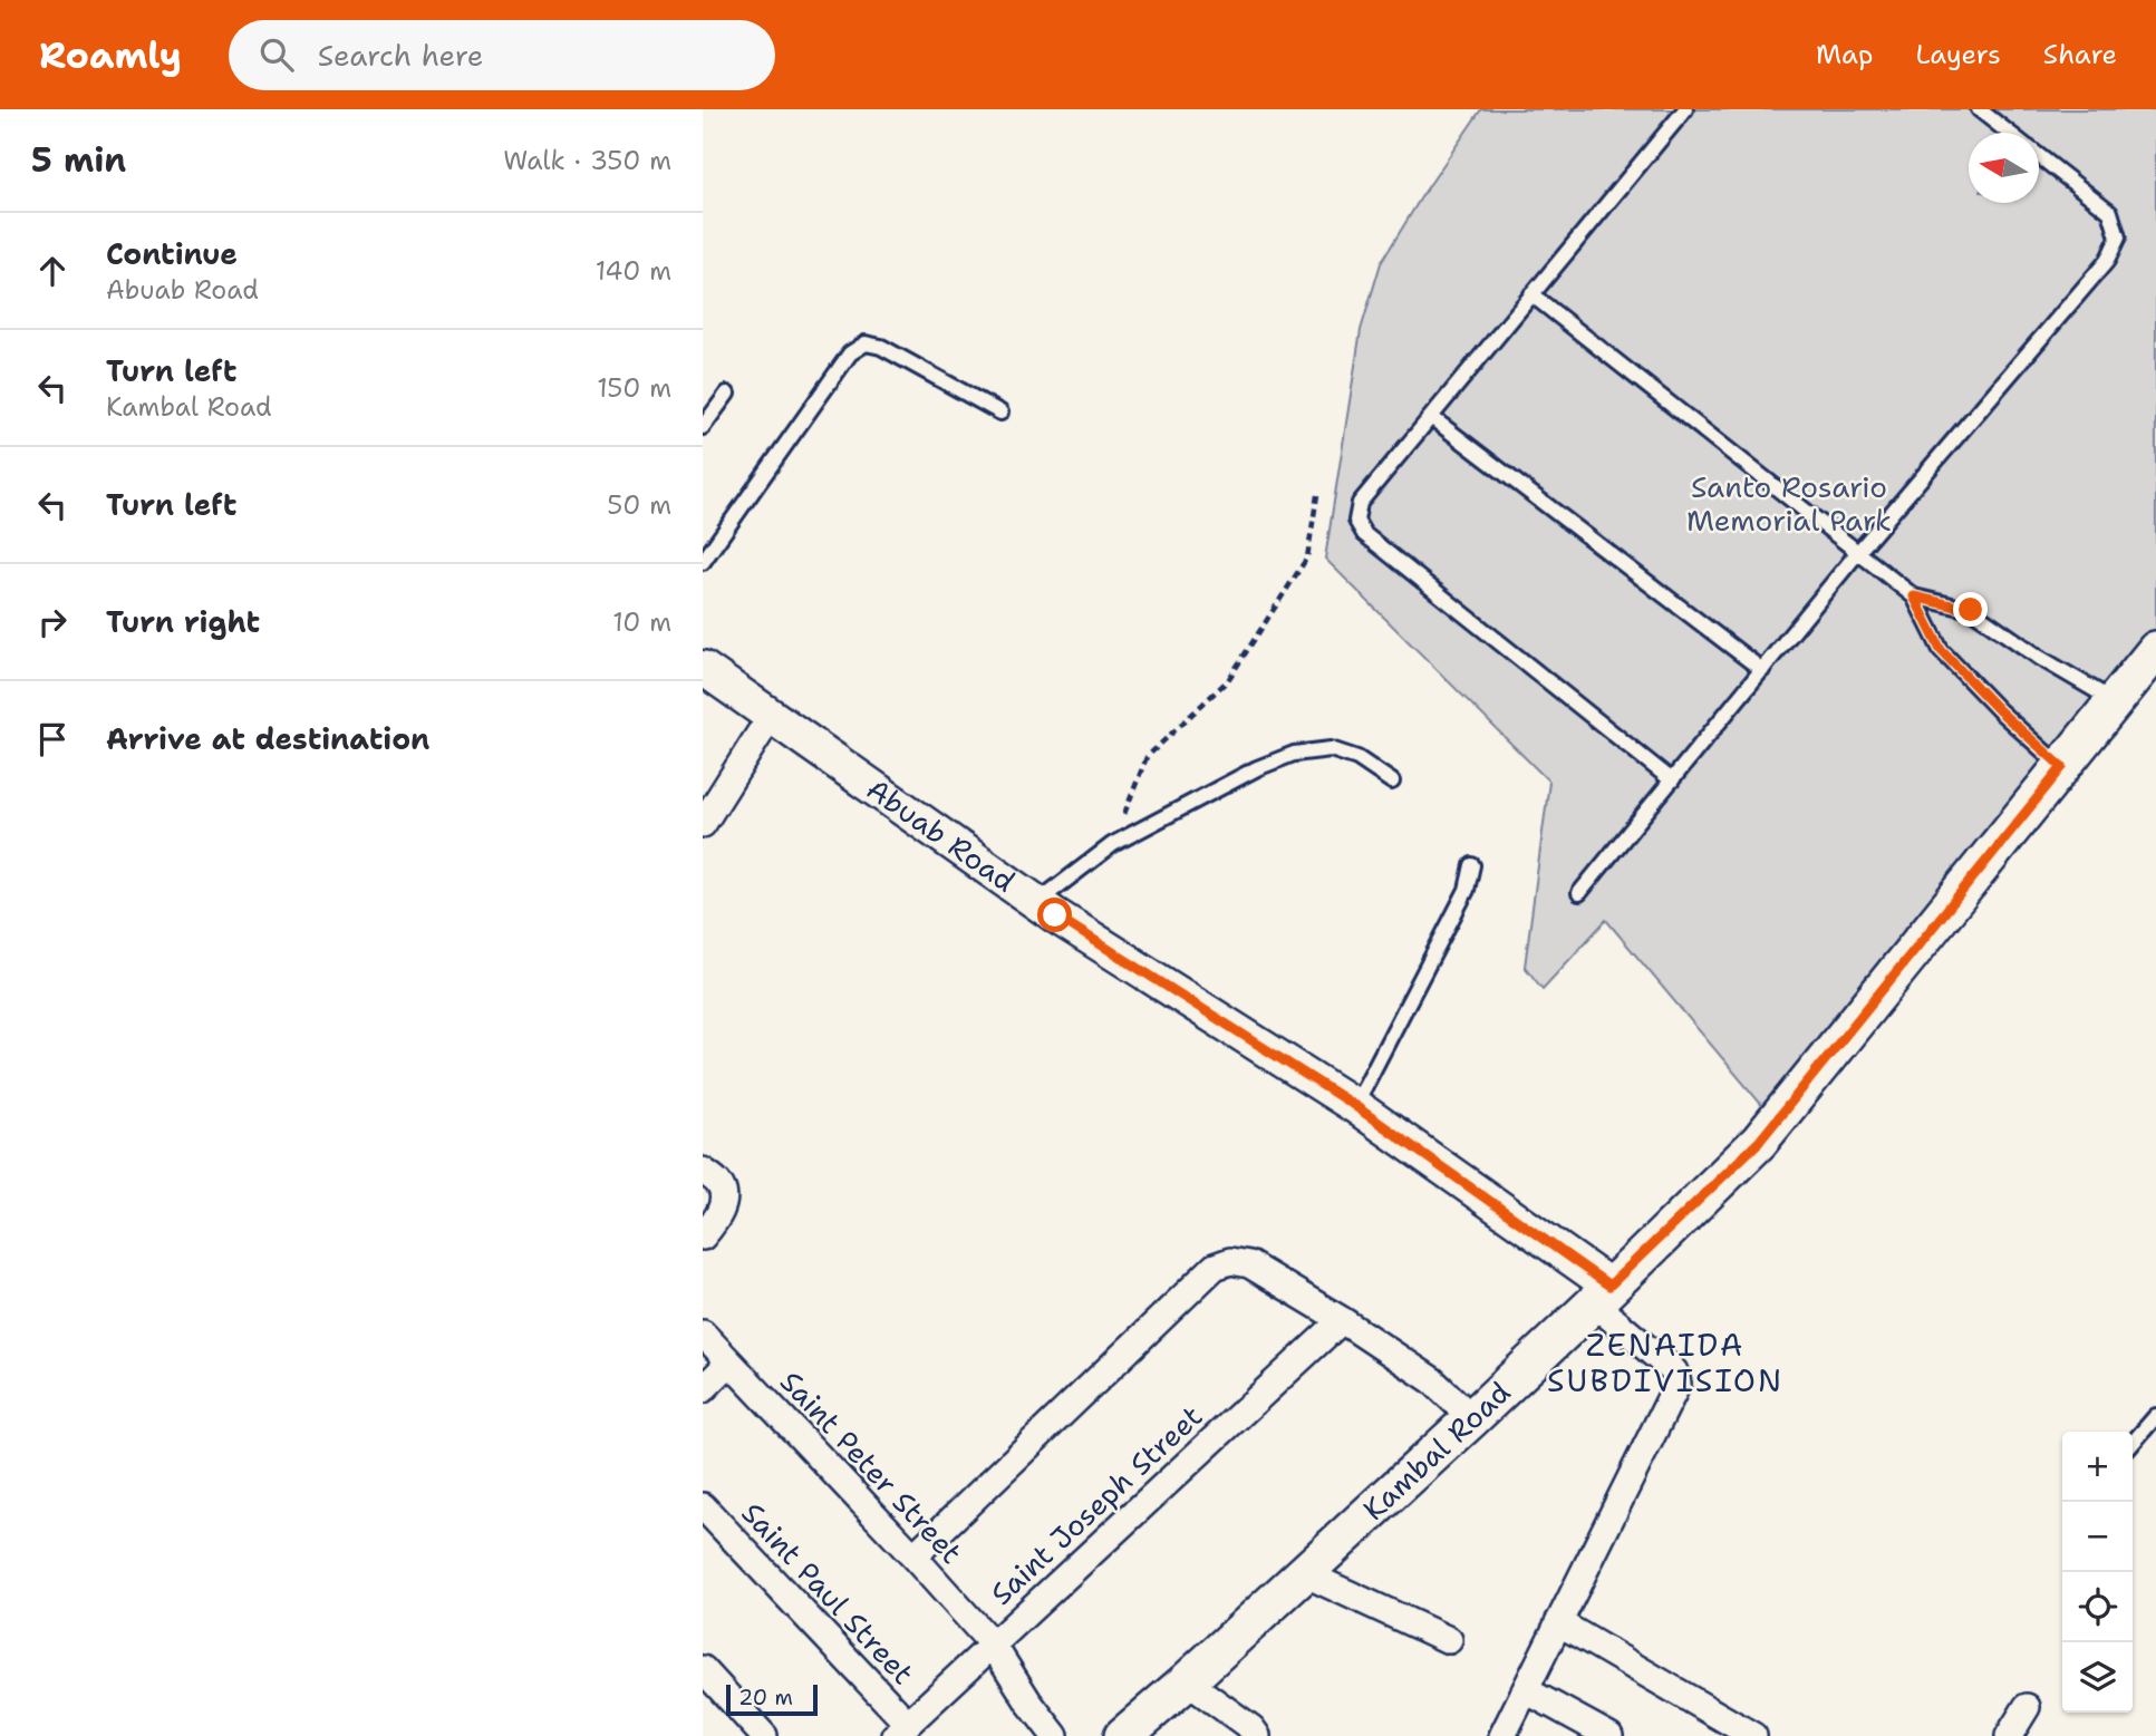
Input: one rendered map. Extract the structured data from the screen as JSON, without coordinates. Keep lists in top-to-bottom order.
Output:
{
  "streets": {
    "main road": ["Kambal Road"],
    "street": [
      "Abuab Road",
      "Saint Peter Street",
      "Saint Joseph Street",
      "Saint Paul Street"
    ]
  },
  "crossings": [
    ["Abuab Road", "Kambal Road"],
    ["Saint Peter Street", "Saint Joseph Street"],
    ["Saint Joseph Street", "Saint Paul Street"]
  ],
  "districts": ["ZENAIDA SUBDIVISION"],
  "parks": ["Santo Rosario Memorial Park"],
  "scale_bar": "20 m",
  "north": "left",
  "page": {
    "header": "Roamly",
    "search": "Search here",
    "nav": ["Map", "Layers", "Share"],
    "heading": ["5 min", "Walk · 350 m"],
    "list": [
      ["Continue", "Abuab Road", "140 m"],
      ["Turn left", "Kambal Road", "150 m"],
      ["Turn left", "50 m"],
      ["Turn right", "10 m"],
      "Arrive at destination"
    ],
    "map_buttons": ["+", "−"],
    "scale": "20 m"
  }
}
